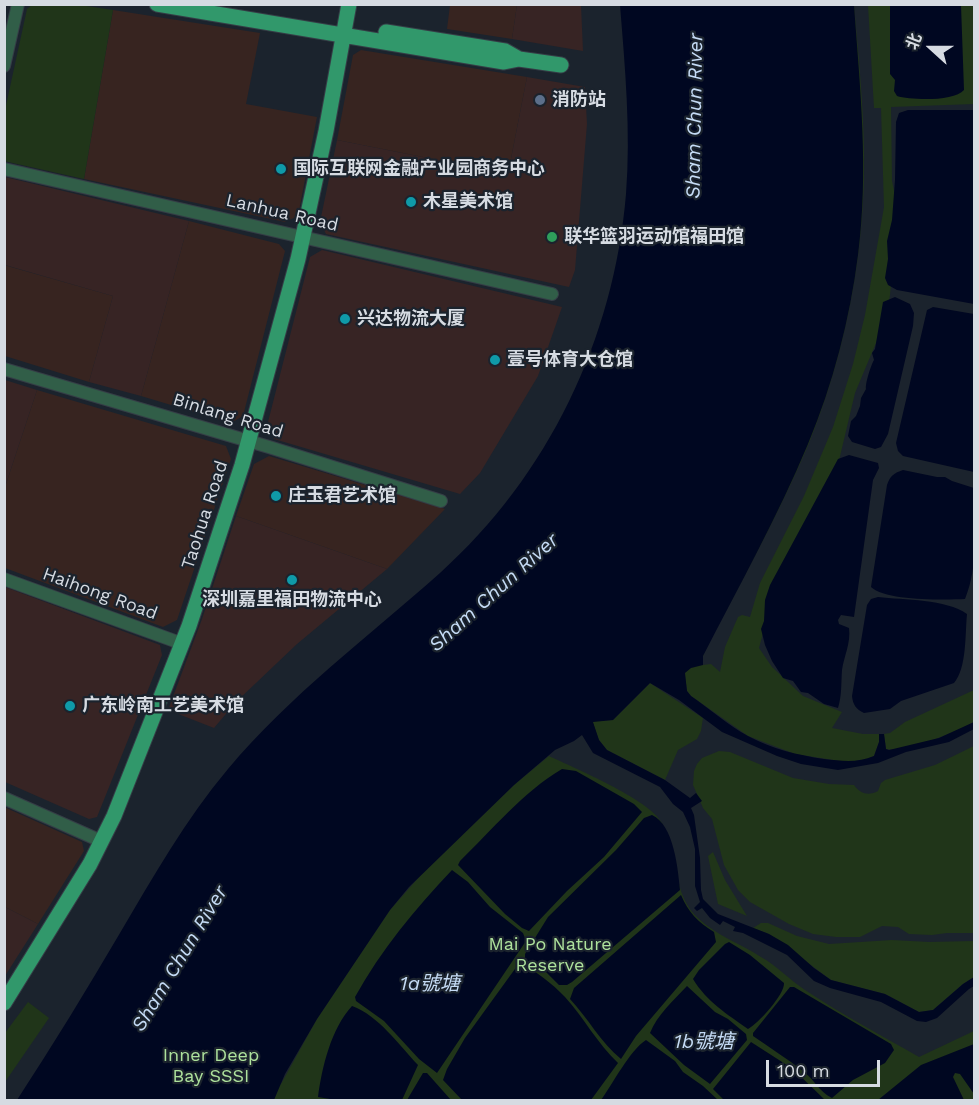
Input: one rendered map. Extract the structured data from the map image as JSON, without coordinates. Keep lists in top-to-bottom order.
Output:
{
  "streets": {
    "main road": ["Taohua Road"],
    "street": ["Lanhua Road", "Binlang Road", "Haihong Road"]
  },
  "crossings": [
    ["Lanhua Road", "Taohua Road"],
    ["Binlang Road", "Taohua Road"],
    ["Taohua Road", "Haihong Road"]
  ],
  "water": ["Sham Chun River", "1a號塘", "1b號塘"],
  "parks": ["Mai Po Nature Reserve", "Inner Deep Bay SSSI"],
  "places": [
    "消防站",
    "国际互联网金融产业园商务中心",
    "木星美术馆",
    "联华篮羽运动馆福田馆",
    "兴达物流大厦",
    "壹号体育大仓馆",
    "庄玉君艺术馆",
    "深圳嘉里福田物流中心",
    "广东岭南工艺美术馆"
  ],
  "scale_bar": "100 m",
  "north": "left"
}
